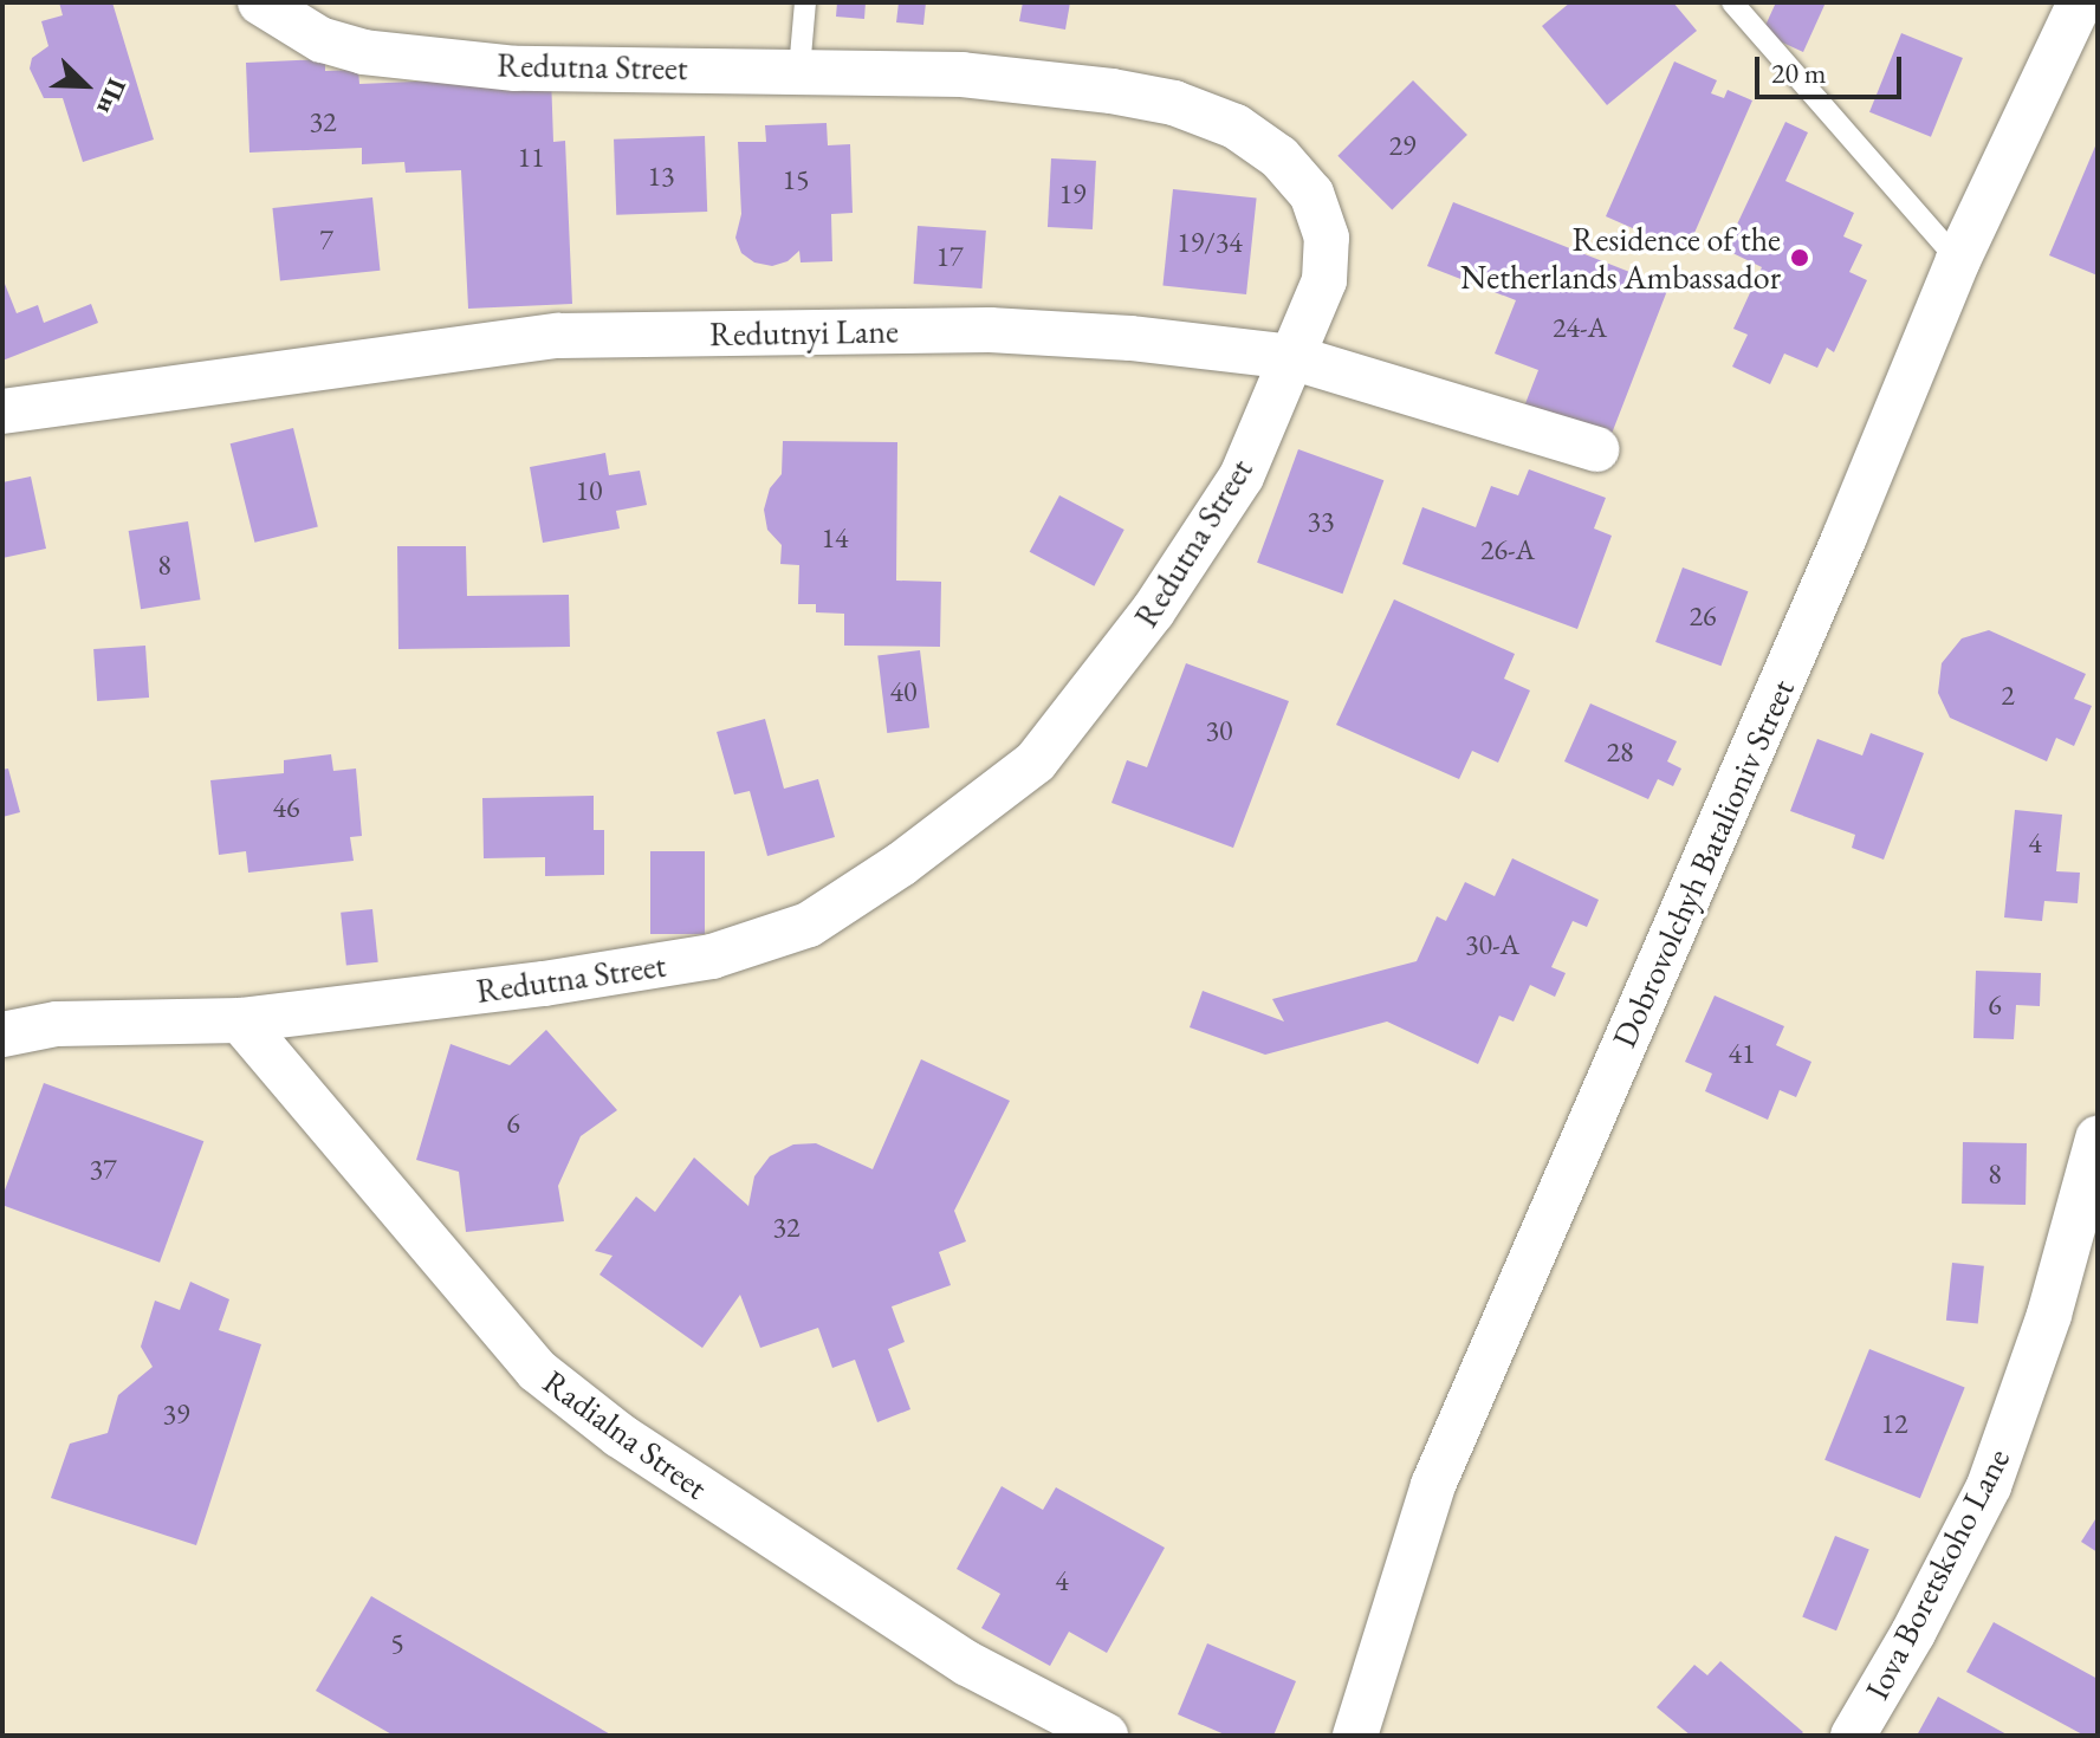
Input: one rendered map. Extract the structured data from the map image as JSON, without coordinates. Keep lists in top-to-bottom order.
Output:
{
  "streets": {
    "street": [
      "Redutna Street",
      "Redutnyi Lane",
      "Dobrovolchyh Batalioniv Street",
      "Radialna Street",
      "Iova Boretskoho Lane"
    ]
  },
  "crossings": [
    ["Redutna Street", "Redutnyi Lane"],
    ["Redutna Street", "Radialna Street"]
  ],
  "places": ["Residence of the Netherlands Ambassador"],
  "house_numbers": [
    "32",
    "29",
    "11",
    "13",
    "15",
    "19",
    "7",
    "19/34",
    "17",
    "24-А",
    "10",
    "33",
    "14",
    "26-А",
    "8",
    "26",
    "40",
    "2",
    "30",
    "28",
    "46",
    "4",
    "30-А",
    "6",
    "41",
    "6",
    "37",
    "8",
    "32",
    "39",
    "12",
    "4",
    "5"
  ],
  "scale_bar": "20 m",
  "north": "bottom right"
}
